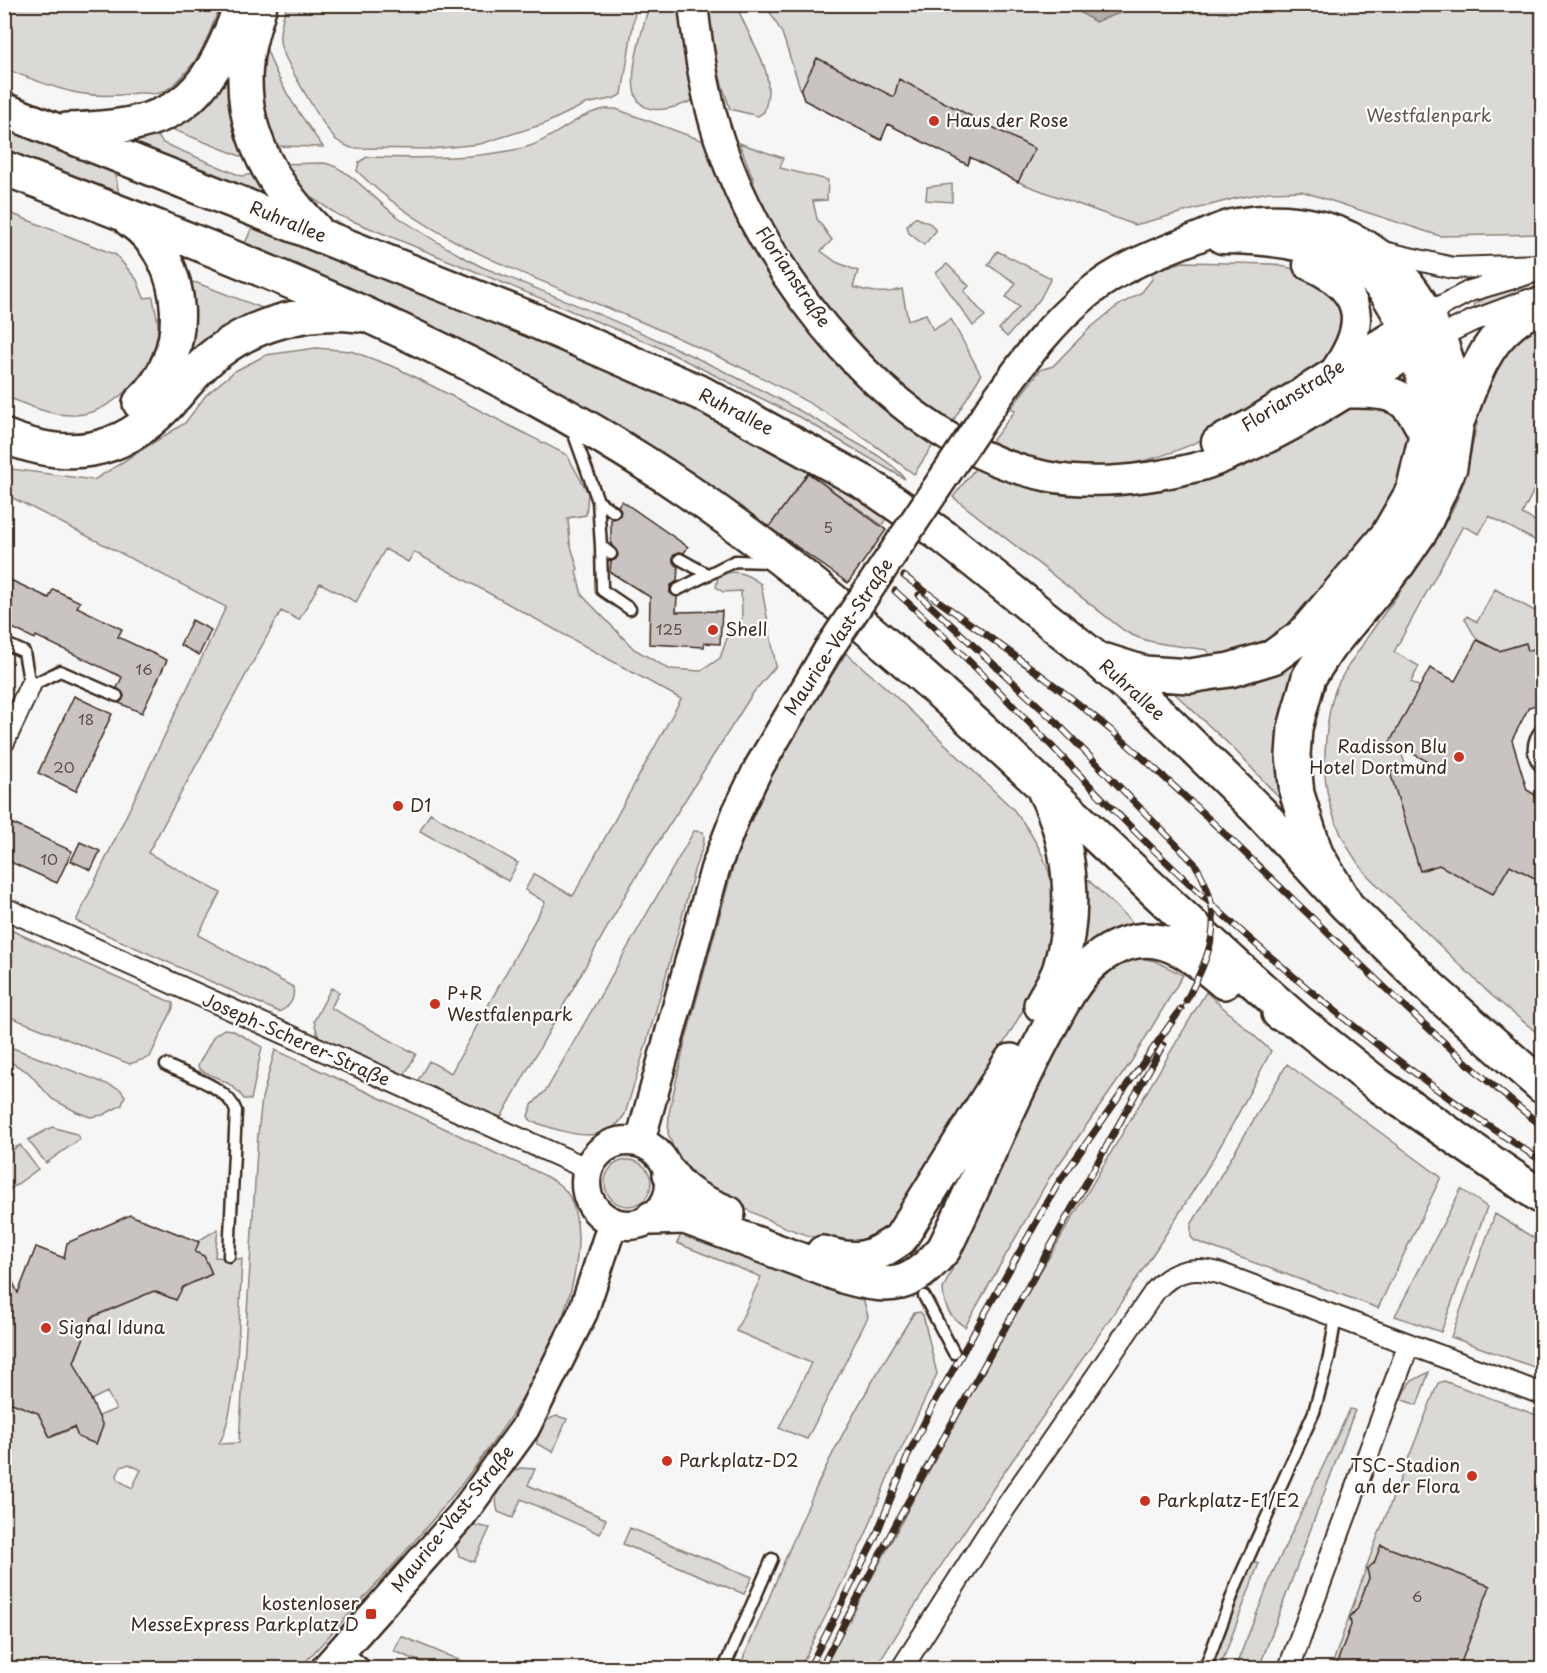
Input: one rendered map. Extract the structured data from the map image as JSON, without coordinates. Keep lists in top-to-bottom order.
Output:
{
  "streets": {
    "highway": ["Ruhrallee"],
    "main road": ["Florianstraße", "Maurice-Vast-Straße"],
    "street": ["Joseph-Scherer-Straße"]
  },
  "crossings": [
    ["Florianstraße", "Maurice-Vast-Straße"],
    ["Maurice-Vast-Straße", "Joseph-Scherer-Straße"]
  ],
  "parks": ["Westfalenpark"],
  "places": {
    "other": [
      "Haus der Rose",
      "Shell",
      "Radisson Blu Hotel Dortmund",
      "D1",
      "P+R Westfalenpark",
      "Signal Iduna",
      "Parkplatz-D2",
      "TSC-Stadion an der Flora",
      "Parkplatz-E1/E2"
    ],
    "transit": ["kostenloser MesseExpress Parkplatz D"]
  },
  "house_numbers": [
    "5",
    "125",
    "16",
    "18",
    "20",
    "10",
    "6"
  ]
}
